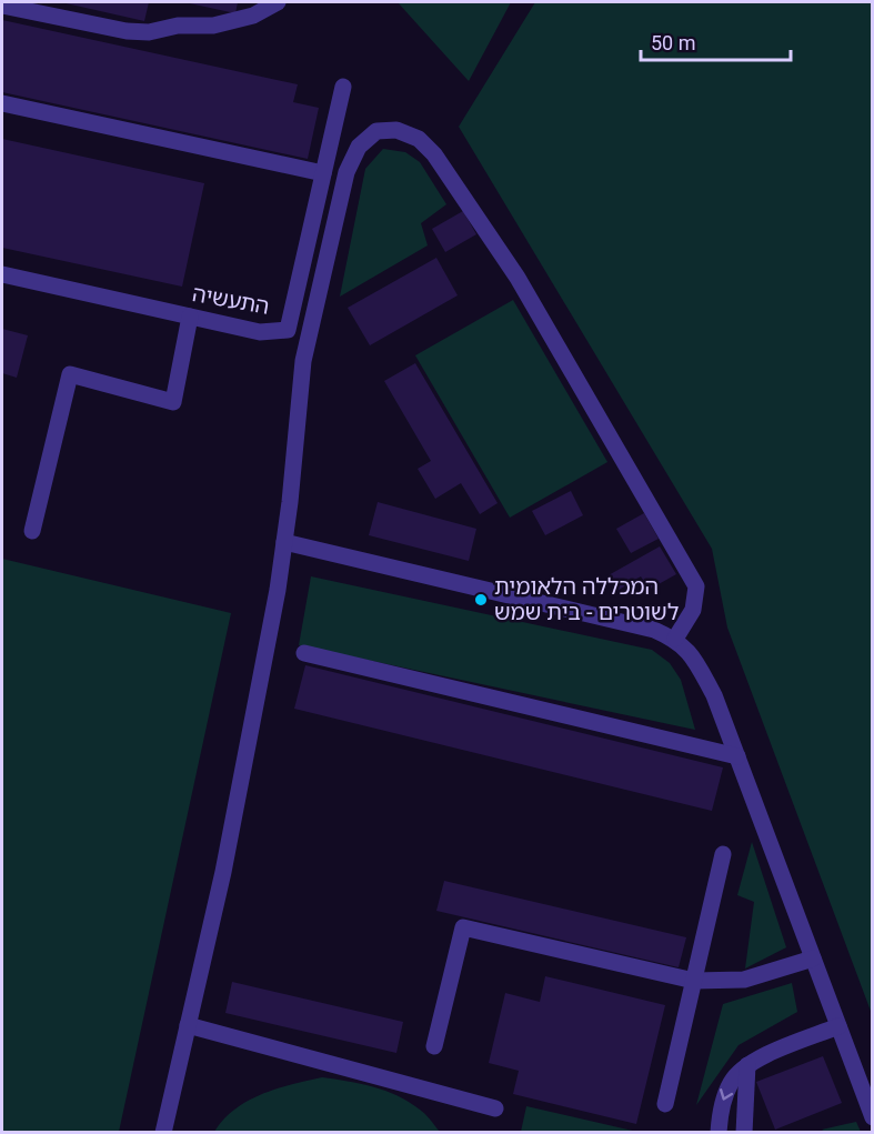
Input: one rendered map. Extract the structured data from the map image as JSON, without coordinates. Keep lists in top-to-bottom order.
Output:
{
  "streets": {
    "street": ["התעשיה"]
  },
  "places": ["המכללה הלאומית לשוטרים - בית שמש"],
  "scale_bar": "50 m"
}
